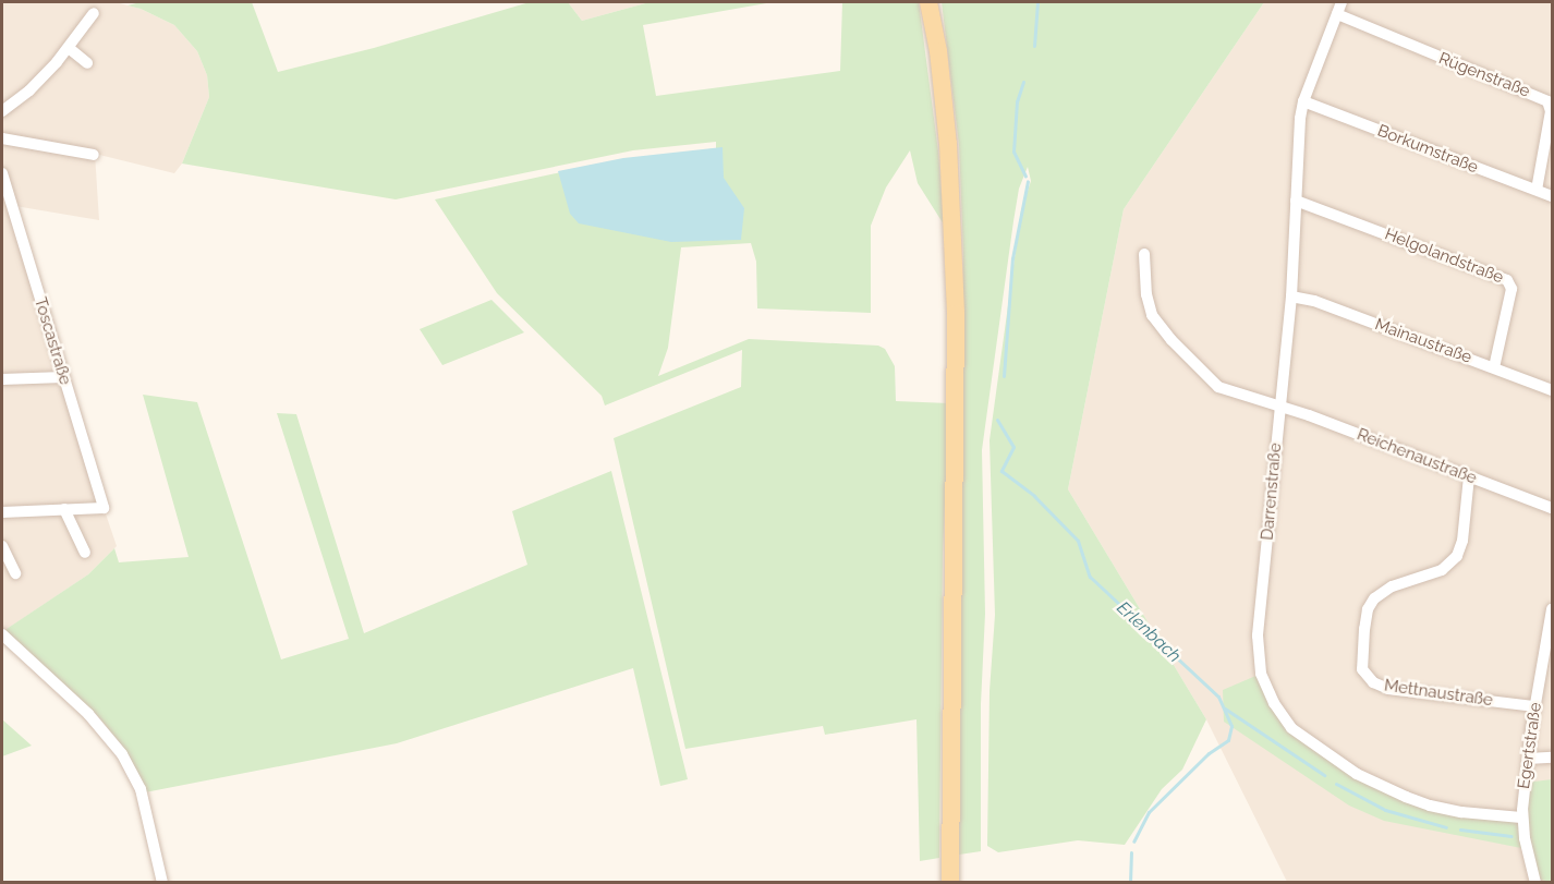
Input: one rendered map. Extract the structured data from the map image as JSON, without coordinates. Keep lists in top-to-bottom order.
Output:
{
  "streets": {
    "street": [
      "Rügenstraße",
      "Borkumstraße",
      "Helgolandstraße",
      "Toscastraße",
      "Mainaustraße",
      "Reichenaustraße",
      "Darrenstraße",
      "Mettnaustraße",
      "Egertstraße"
    ]
  },
  "crossings": [
    ["Rügenstraße", "Borkumstraße"],
    ["Rügenstraße", "Darrenstraße"],
    ["Borkumstraße", "Darrenstraße"],
    ["Helgolandstraße", "Mainaustraße"],
    ["Helgolandstraße", "Darrenstraße"],
    ["Mainaustraße", "Darrenstraße"],
    ["Reichenaustraße", "Darrenstraße"],
    ["Reichenaustraße", "Mettnaustraße"],
    ["Darrenstraße", "Egertstraße"],
    ["Mettnaustraße", "Egertstraße"]
  ],
  "water": ["Erlenbach"]
}
